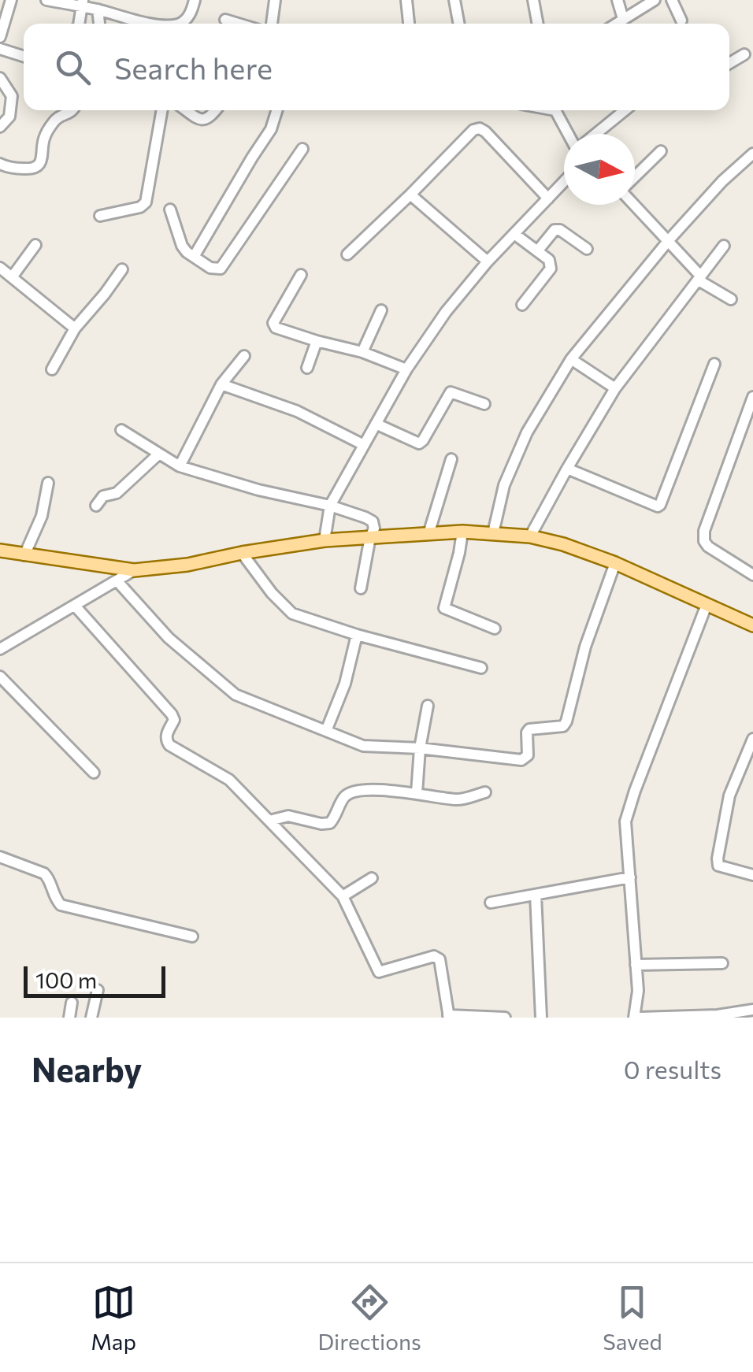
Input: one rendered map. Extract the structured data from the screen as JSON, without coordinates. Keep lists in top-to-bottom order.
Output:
{
  "scale_bar": "100 m",
  "north": "right",
  "page": {
    "search": "Search here",
    "scale": "100 m",
    "heading": ["Nearby", "0 results"],
    "nav": ["Map", "Directions", "Saved"]
  }
}
